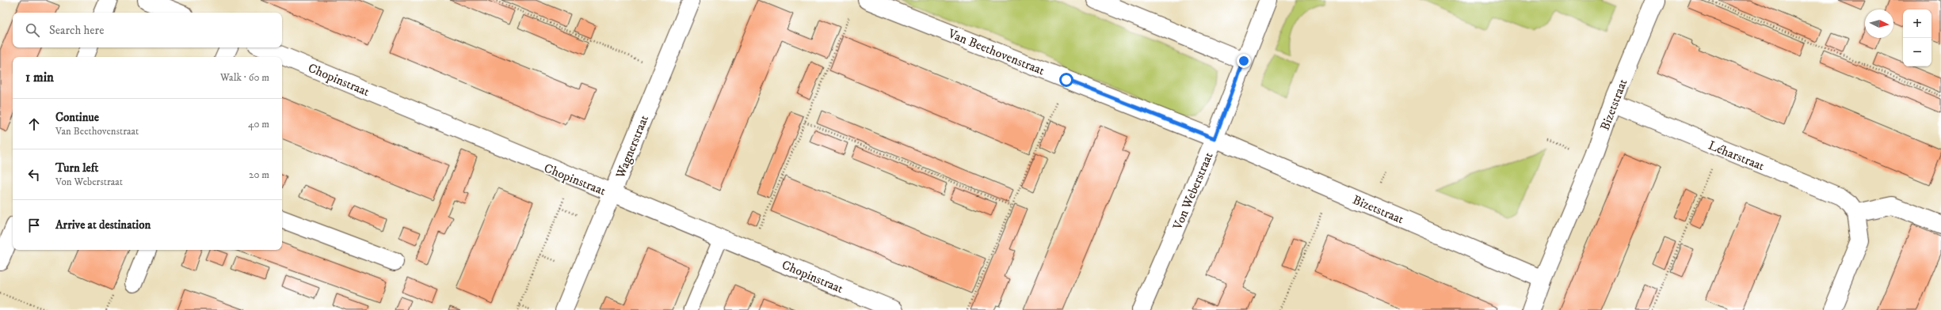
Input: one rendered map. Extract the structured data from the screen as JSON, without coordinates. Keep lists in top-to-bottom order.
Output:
{
  "streets": {
    "street": [
      "Van Beethovenstraat",
      "Chopinstraat",
      "Bizetstraat",
      "Wagnerstraat",
      "Léharstraat",
      "Von Weberstraat"
    ]
  },
  "crossings": [
    ["Van Beethovenstraat", "Bizetstraat"],
    ["Van Beethovenstraat", "Von Weberstraat"],
    ["Chopinstraat", "Wagnerstraat"],
    ["Bizetstraat", "Léharstraat"],
    ["Bizetstraat", "Von Weberstraat"]
  ],
  "north": "right",
  "page": {
    "map_buttons": ["+", "−"],
    "search": "Search here",
    "heading": ["1 min", "Walk · 60 m"],
    "list": [
      ["Continue", "Van Beethovenstraat", "40 m"],
      ["Turn left", "Von Weberstraat", "20 m"],
      "Arrive at destination"
    ]
  }
}
